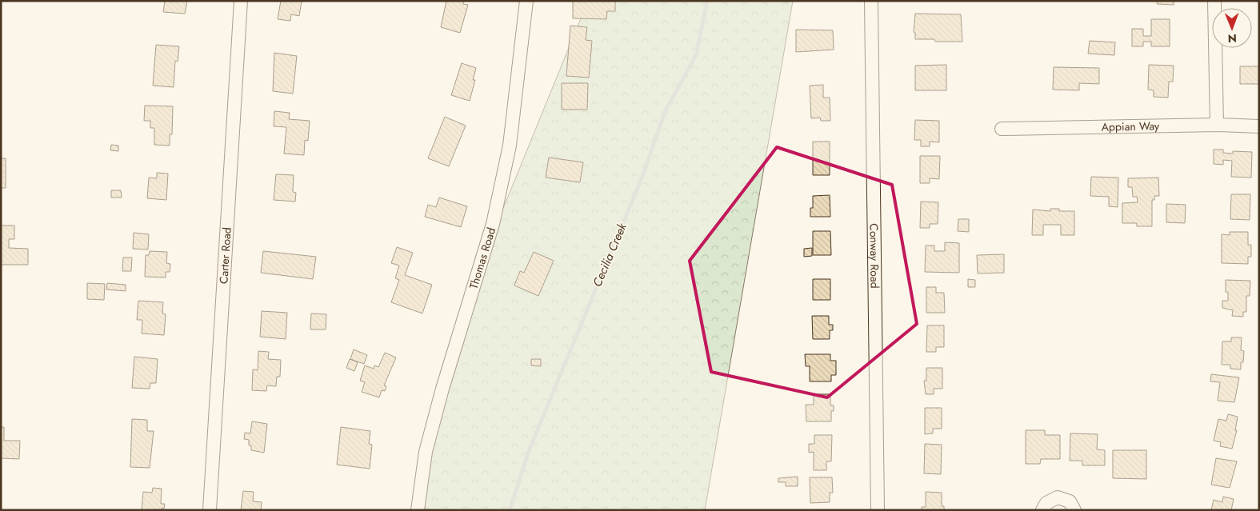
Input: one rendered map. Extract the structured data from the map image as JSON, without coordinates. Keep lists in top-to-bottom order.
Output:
{
  "streets": {
    "street": [
      "Appian Way",
      "Carter Road",
      "Conway Road",
      "Thomas Road"
    ]
  },
  "water": ["Cecilia Creek"],
  "north": "bottom"
}
